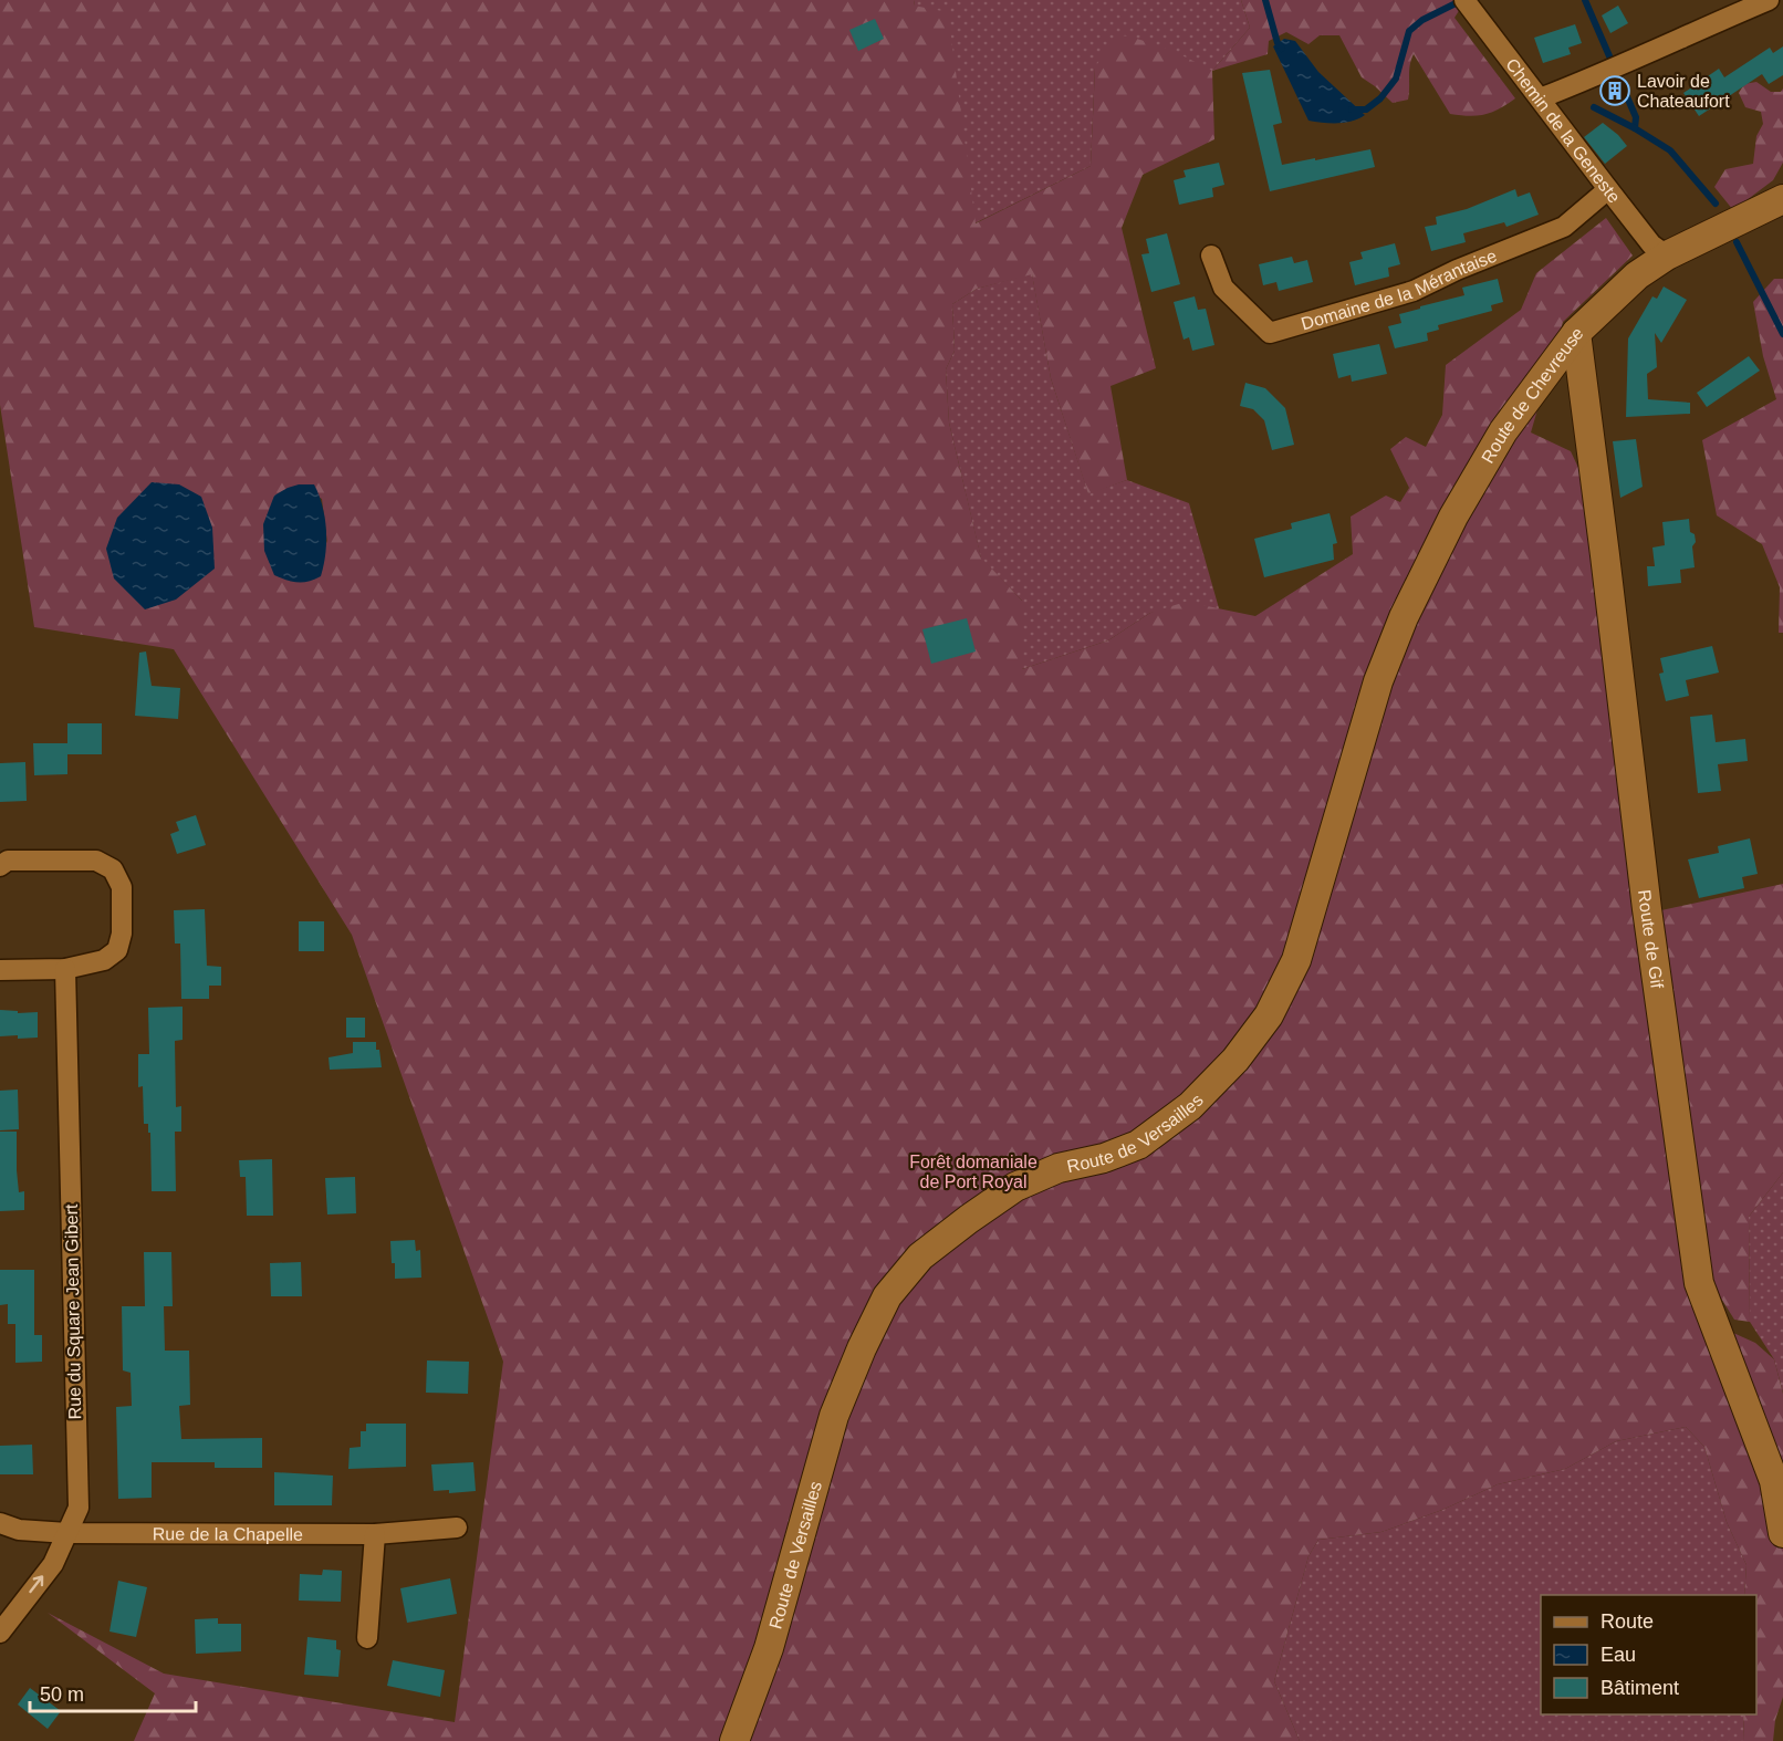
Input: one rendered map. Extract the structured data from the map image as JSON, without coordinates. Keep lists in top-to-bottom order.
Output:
{
  "streets": {
    "main road": ["Route de Chevreuse", "Route de Gif", "Route de Versailles"],
    "street": [
      "Chemin de la Geneste",
      "Domaine de la Mérantaise",
      "Rue du Square Jean Gibert",
      "Rue de la Chapelle"
    ]
  },
  "crossings": [
    ["Chemin de la Geneste", "Domaine de la Mérantaise"],
    ["Chemin de la Geneste", "Route de Chevreuse"],
    ["Route de Chevreuse", "Route de Gif"],
    ["Route de Chevreuse", "Route de Versailles"],
    ["Rue du Square Jean Gibert", "Rue de la Chapelle"]
  ],
  "parks": ["Forêt domaniale de Port Royal"],
  "places": {
    "building": ["Lavoir de Chateaufort"]
  },
  "legend": ["Route", "Eau", "Bâtiment"],
  "scale_bar": "50 m"
}
